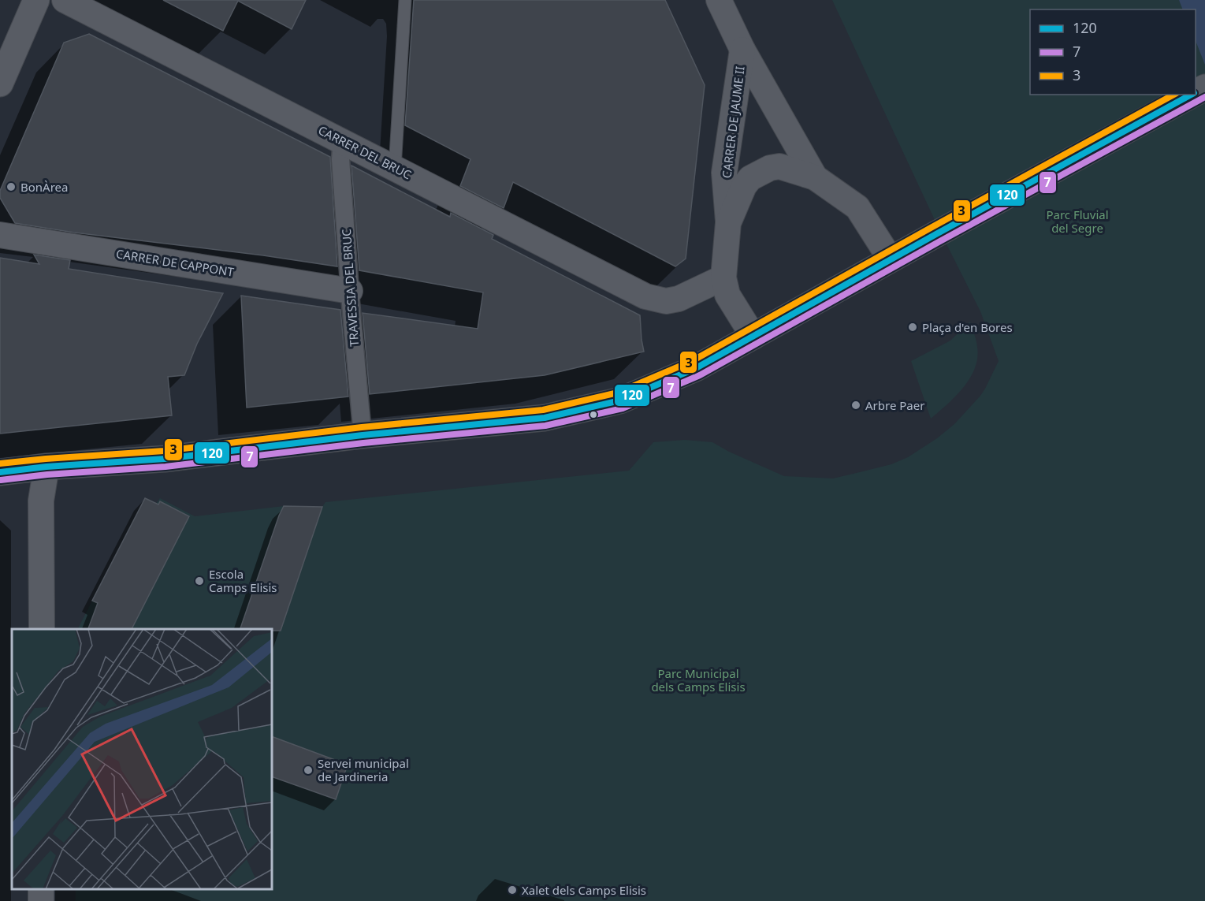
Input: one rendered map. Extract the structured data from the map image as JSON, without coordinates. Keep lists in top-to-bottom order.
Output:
{
  "streets": {
    "street": [
      "CARRER DE JAUME II",
      "CARRER DEL BRUC",
      "CARRER DE CAPPONT",
      "TRAVESSIA DEL BRUC"
    ]
  },
  "crossings": [
    ["CARRER DE JAUME II", "CARRER DEL BRUC"],
    ["CARRER DEL BRUC", "TRAVESSIA DEL BRUC"],
    ["CARRER DE CAPPONT", "TRAVESSIA DEL BRUC"]
  ],
  "parks": ["Parc Fluvial del Segre", "Parc Municipal dels Camps Elisis"],
  "places": [
    "BonÀrea",
    "Plaça d'en Bores",
    "Arbre Paer",
    "Escola Camps Elisis",
    "Servei municipal de Jardineria",
    "Xalet dels Camps Elisis"
  ],
  "lines": ["transit line 120", "transit line 3", "transit line 7"],
  "legend": ["120", "7", "3"]
}
